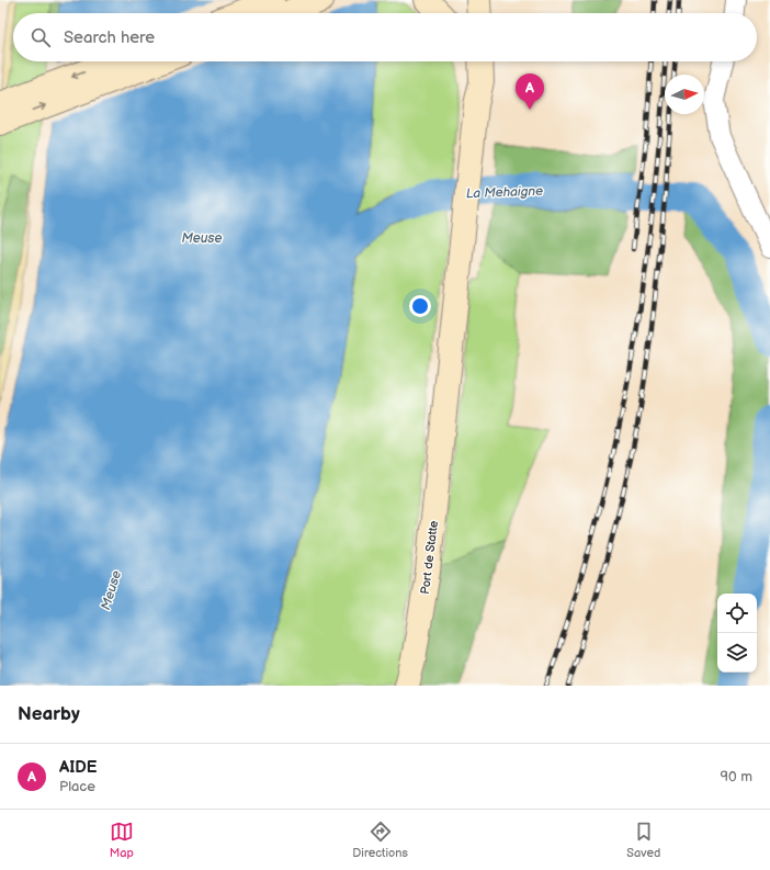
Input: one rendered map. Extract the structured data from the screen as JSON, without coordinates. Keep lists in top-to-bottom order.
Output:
{
  "streets": {
    "street": ["Port de Statte"]
  },
  "water": ["La Mehaigne", "Meuse"],
  "north": "right",
  "page": {
    "search": "Search here",
    "pins": "A",
    "heading": "Nearby",
    "list": [
      {
        "mark": "A",
        "name": "AIDE",
        "note": "Place",
        "value": "90 m"
      }
    ],
    "nav": ["Map", "Directions", "Saved"]
  }
}
